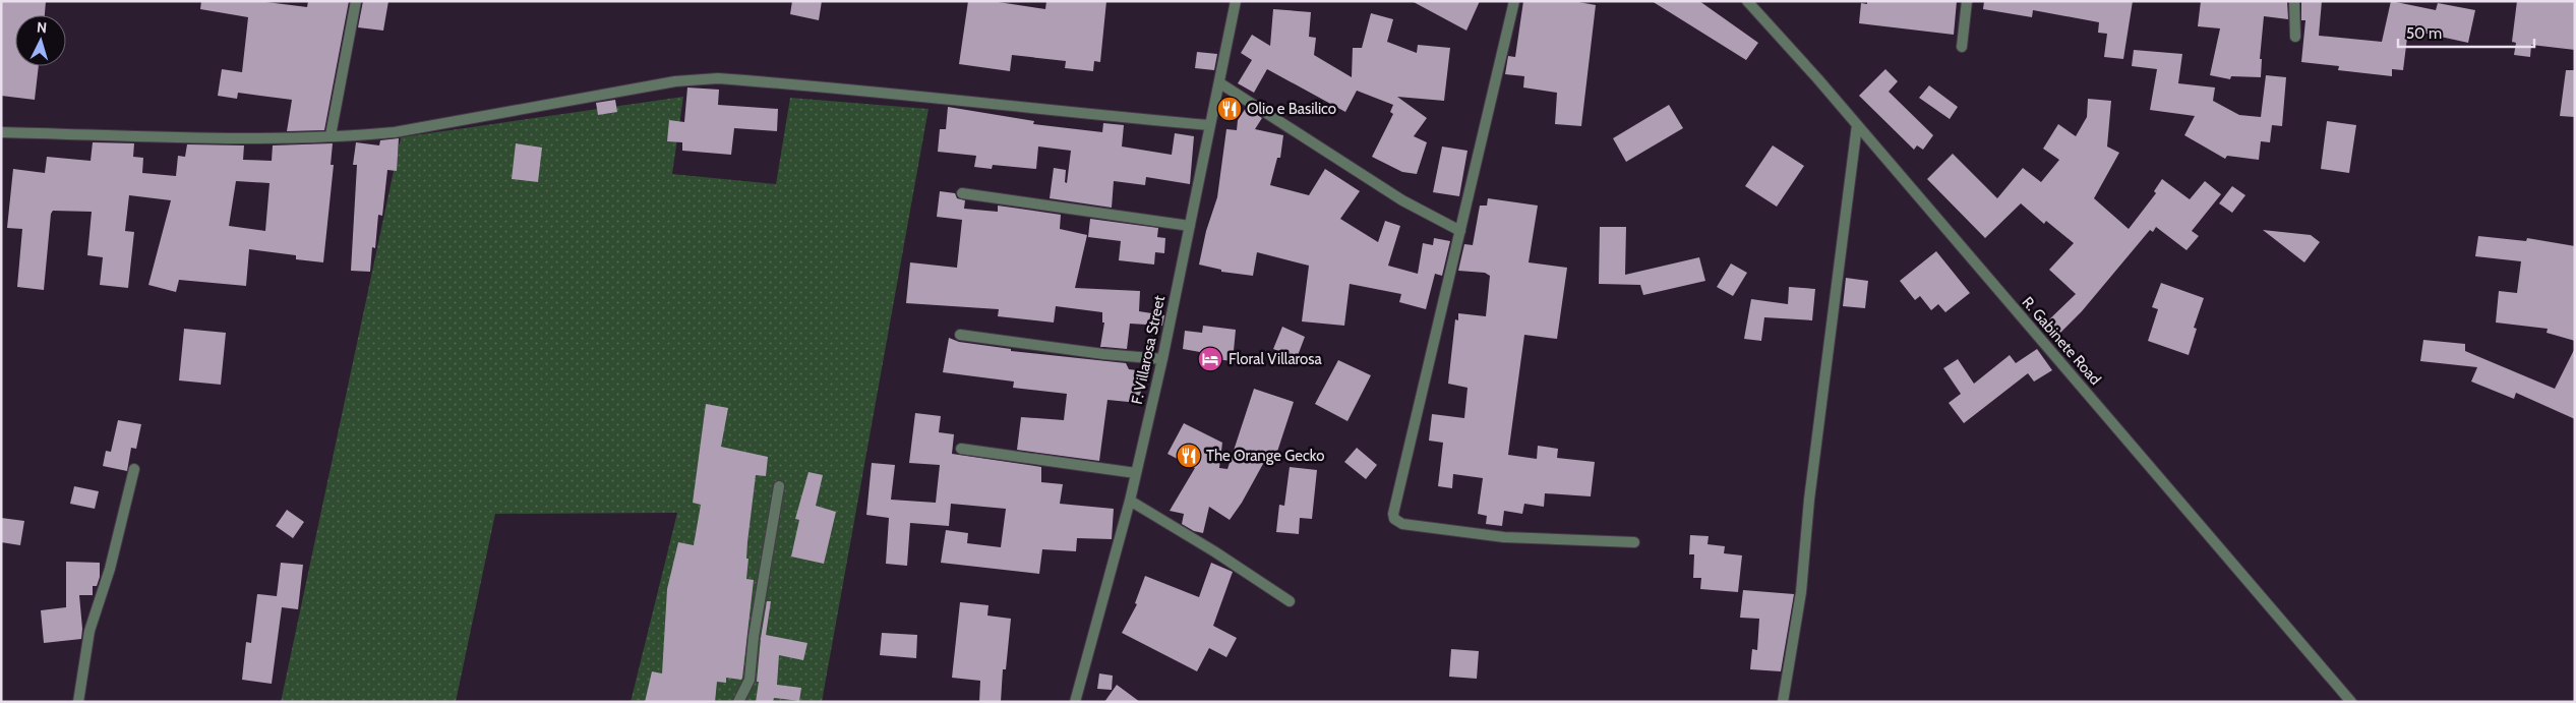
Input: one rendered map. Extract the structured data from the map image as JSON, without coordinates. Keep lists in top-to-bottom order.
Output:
{
  "streets": {
    "street": ["R. Gabinete Road", "F. Villarosa Street"]
  },
  "places": {
    "restaurant": ["Olio e Basilico", "The Orange Gecko"],
    "hotel": ["Floral Villarosa"]
  },
  "scale_bar": "50 m",
  "north": "top"
}
